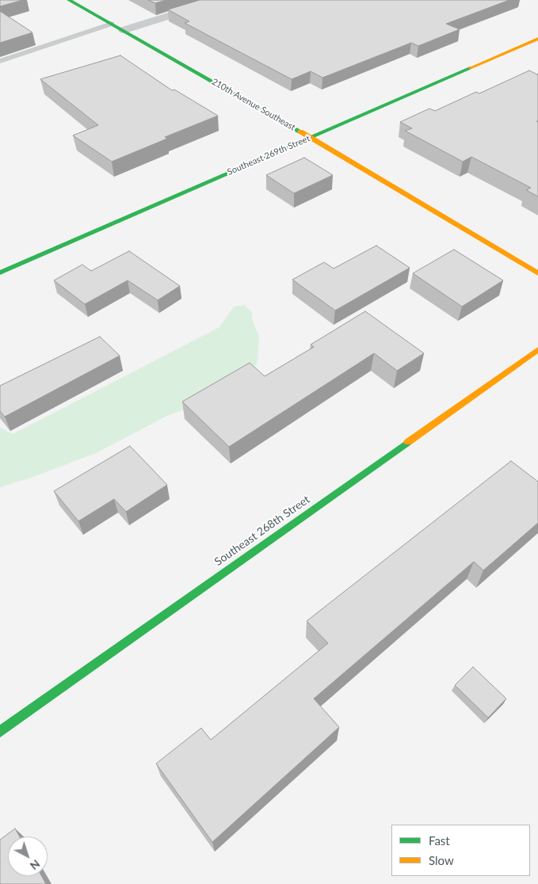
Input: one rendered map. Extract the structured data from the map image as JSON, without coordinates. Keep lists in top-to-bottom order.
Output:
{
  "streets": {
    "street": ["210th Avenue Southeast", "Southeast 269th Street", "Southeast 268th Street"]
  },
  "crossings": [
    ["210th Avenue Southeast", "Southeast 269th Street"]
  ],
  "legend": ["Fast", "Slow"],
  "north": "bottom right"
}
